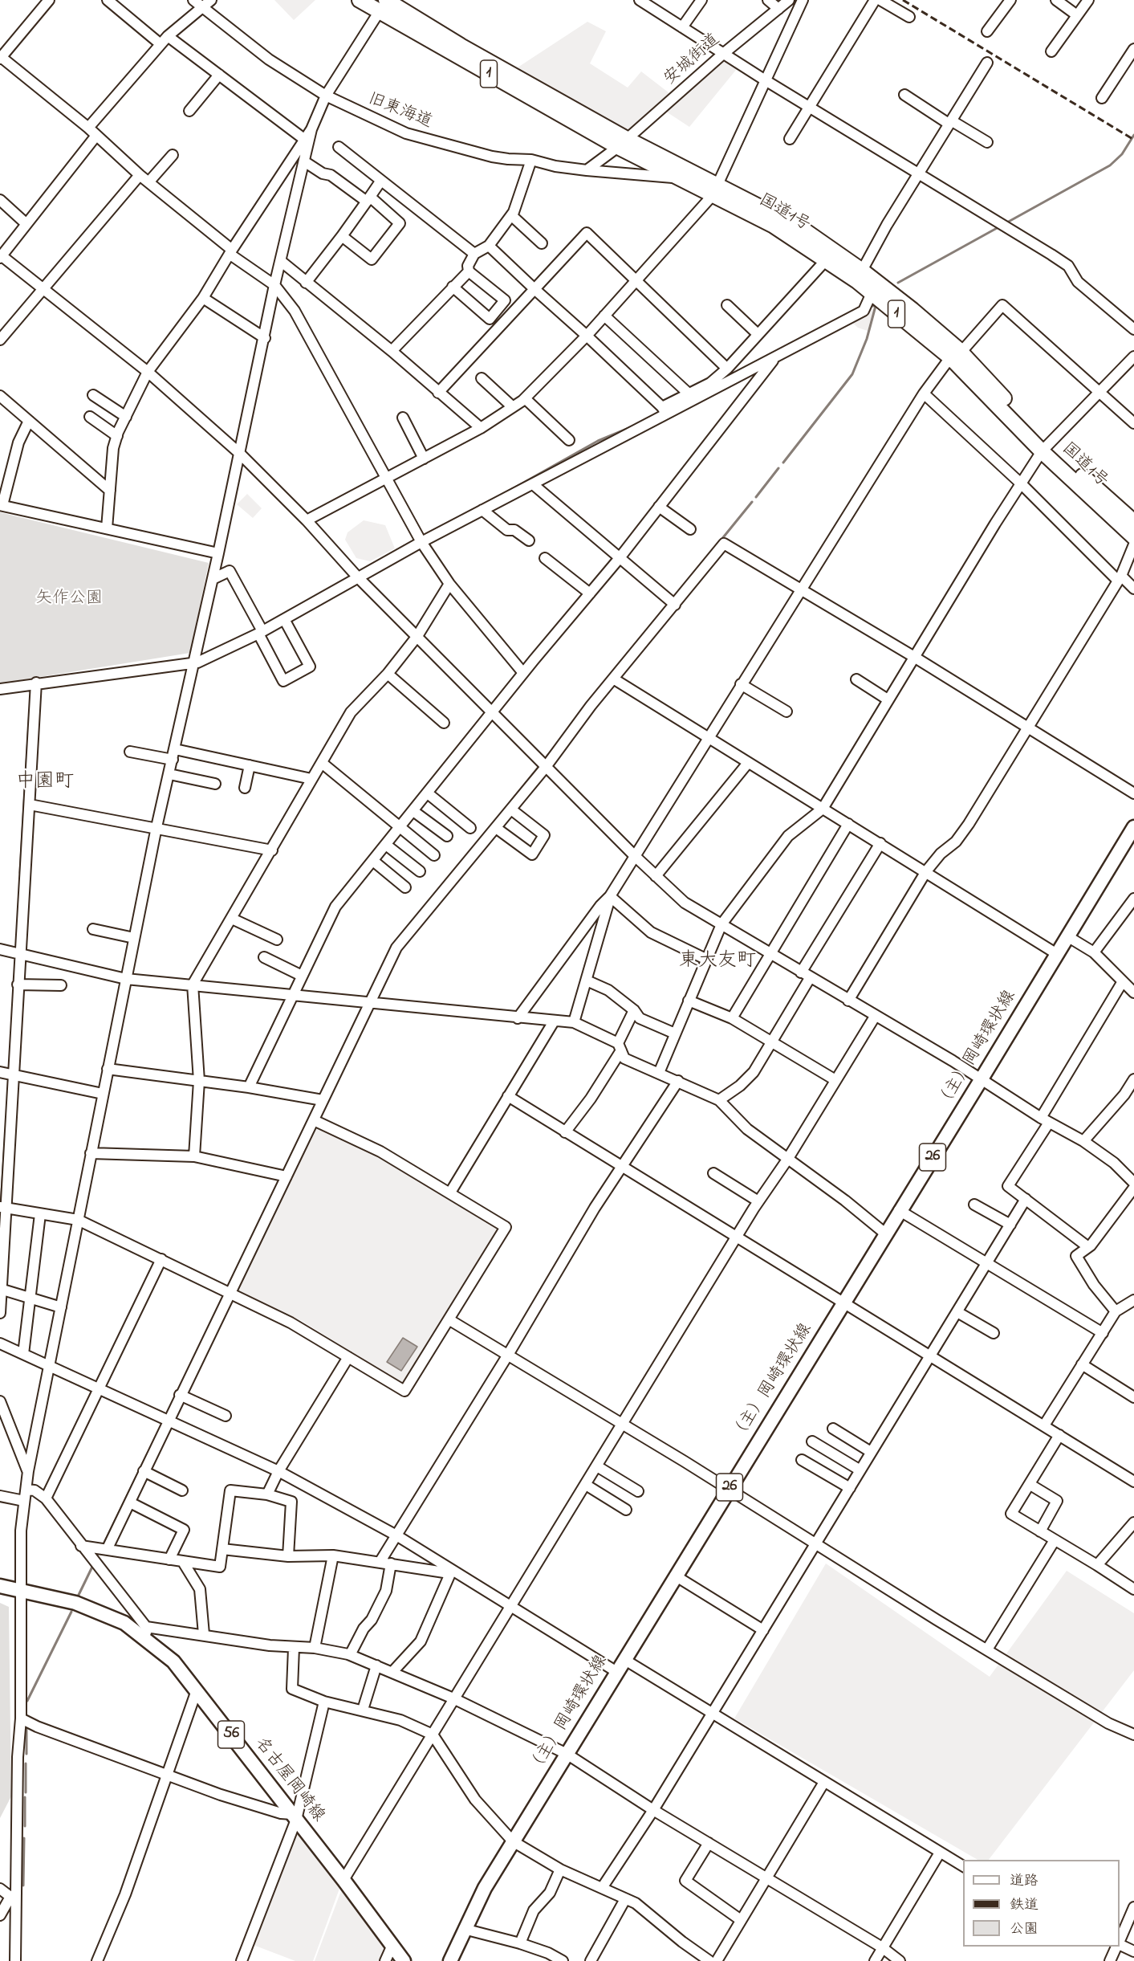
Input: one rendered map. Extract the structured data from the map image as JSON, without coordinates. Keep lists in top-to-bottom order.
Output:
{
  "streets": {
    "highway": ["1", "国道1号"],
    "main road": [
      "（主）岡崎環状線",
      "26",
      "56",
      "名古屋岡崎線"
    ],
    "street": ["安城街道", "旧東海道"]
  },
  "crossings": [
    ["安城街道", "国道1号"],
    ["旧東海道", "国道1号"]
  ],
  "districts": ["中園町", "東大友町"],
  "parks": ["矢作公園"],
  "legend": ["道路", "鉄道", "公園"]
}
